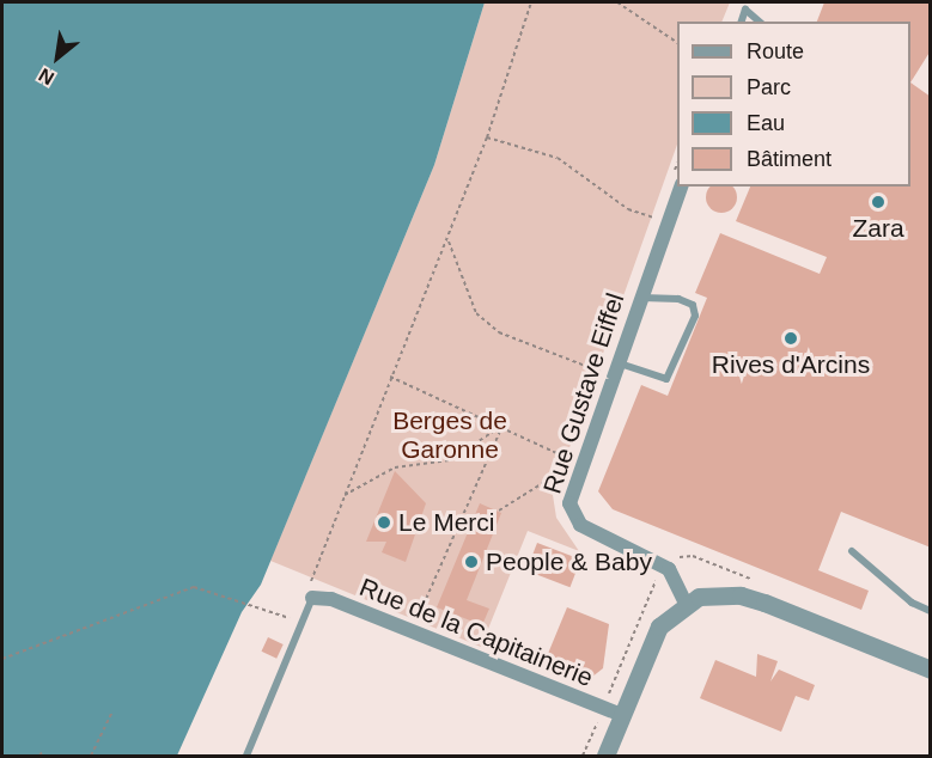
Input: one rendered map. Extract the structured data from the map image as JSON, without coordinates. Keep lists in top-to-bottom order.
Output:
{
  "streets": {
    "street": ["Rue Gustave Eiffel", "Rue de la Capitainerie"]
  },
  "parks": ["Berges de Garonne"],
  "places": [
    "Zara",
    "Rives d'Arcins",
    "Le Merci",
    "People & Baby"
  ],
  "legend": [
    "Route",
    "Parc",
    "Eau",
    "Bâtiment"
  ],
  "north": "bottom left"
}
